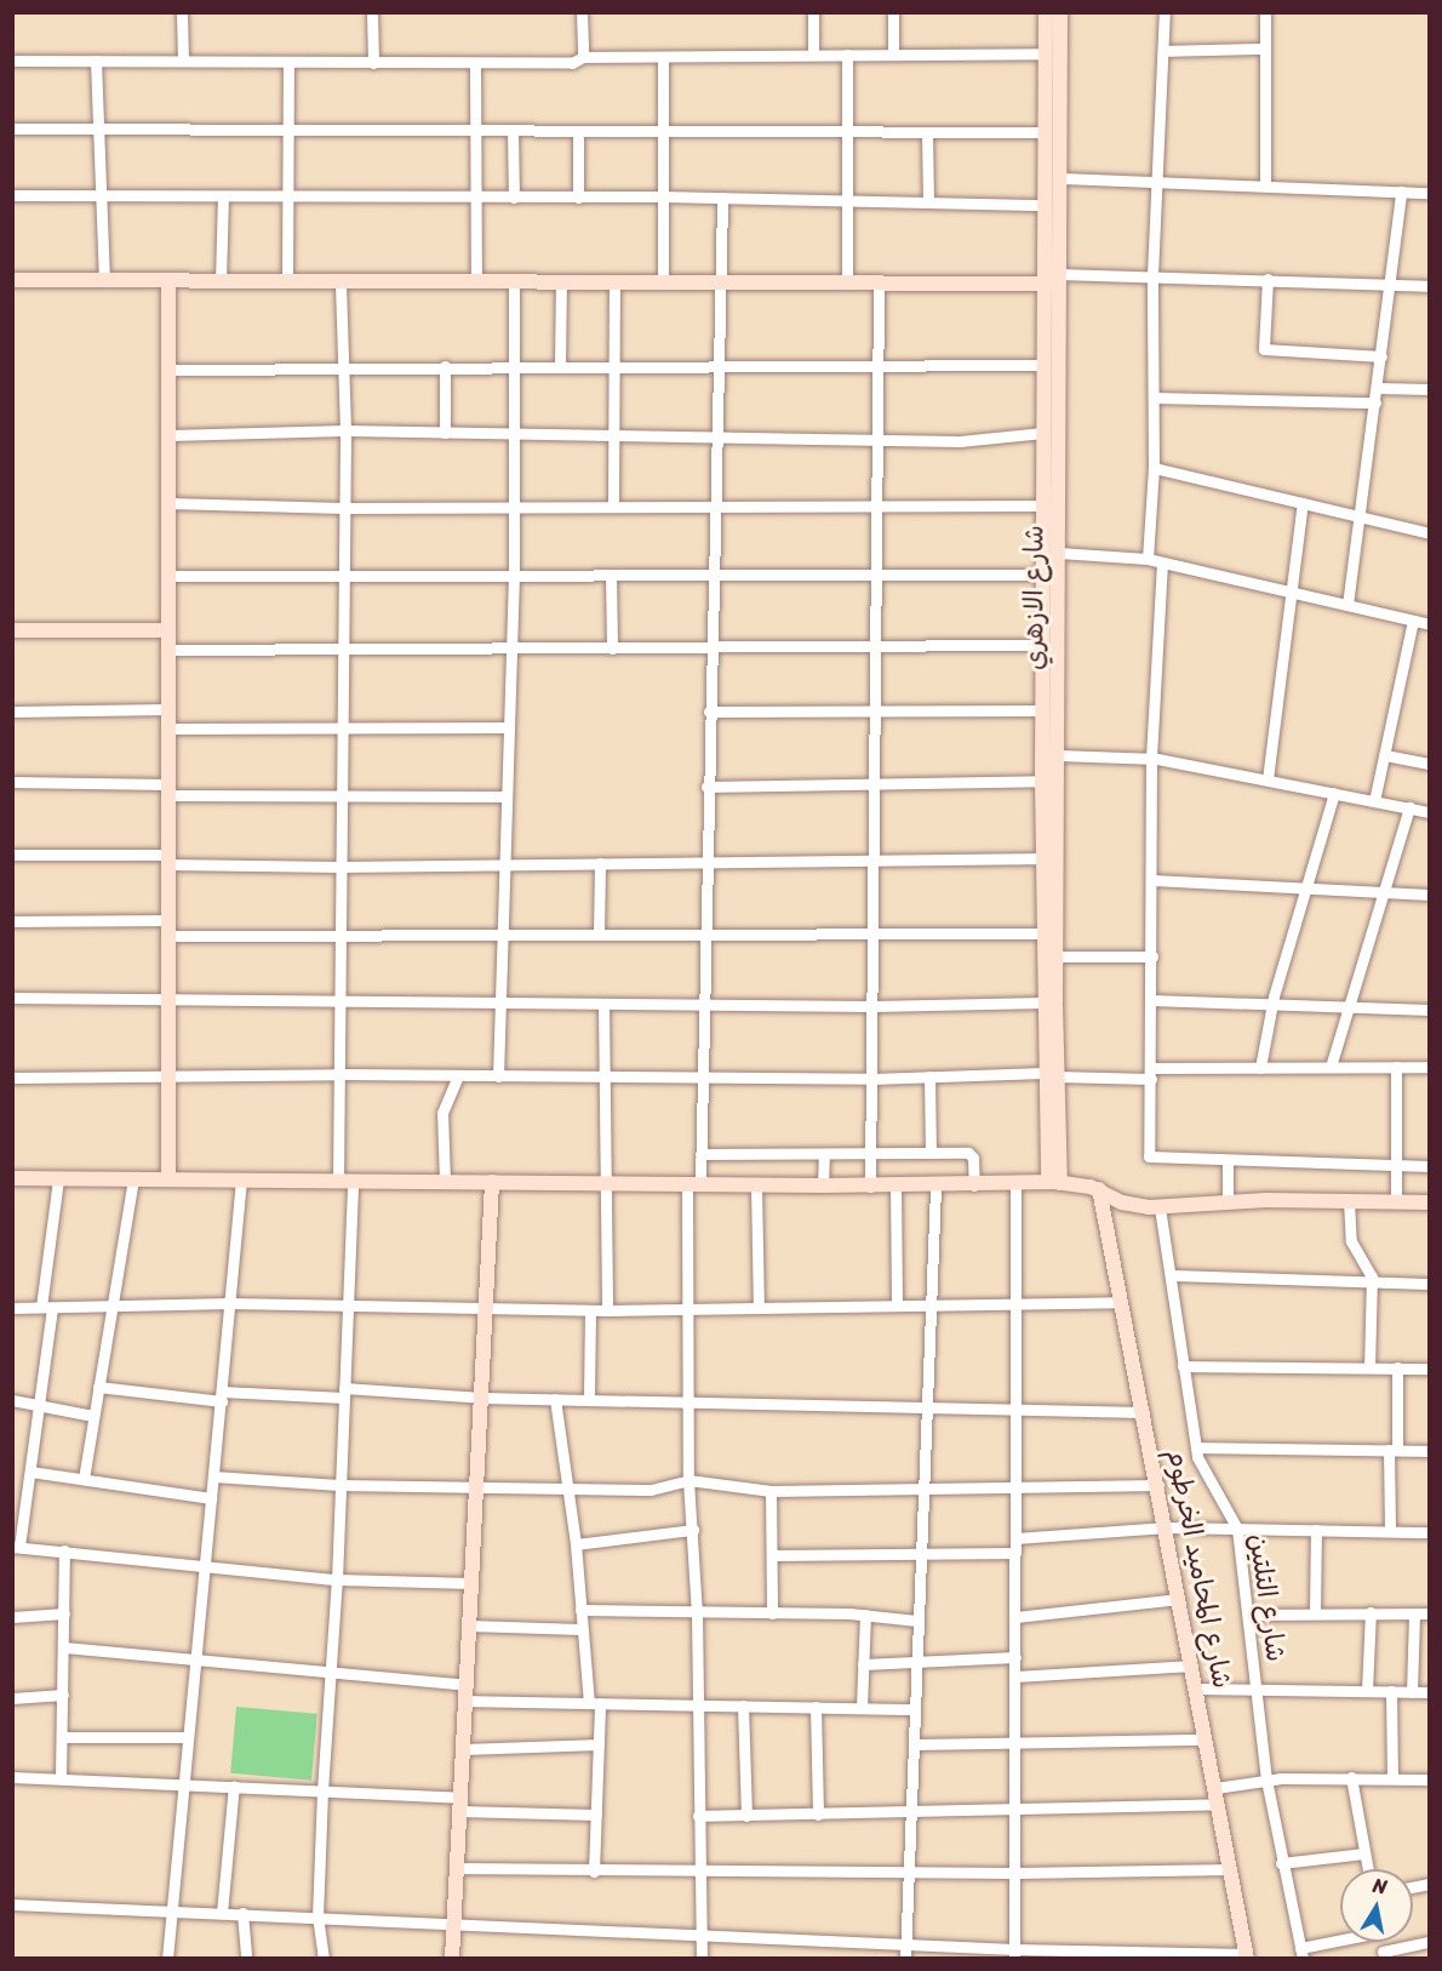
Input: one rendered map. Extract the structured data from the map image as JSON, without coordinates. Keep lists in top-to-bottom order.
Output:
{
  "streets": {
    "street": ["شارع الازهري", "شارع المحاميد الخرطوم", "شارع التلتين"]
  },
  "north": "top"
}
